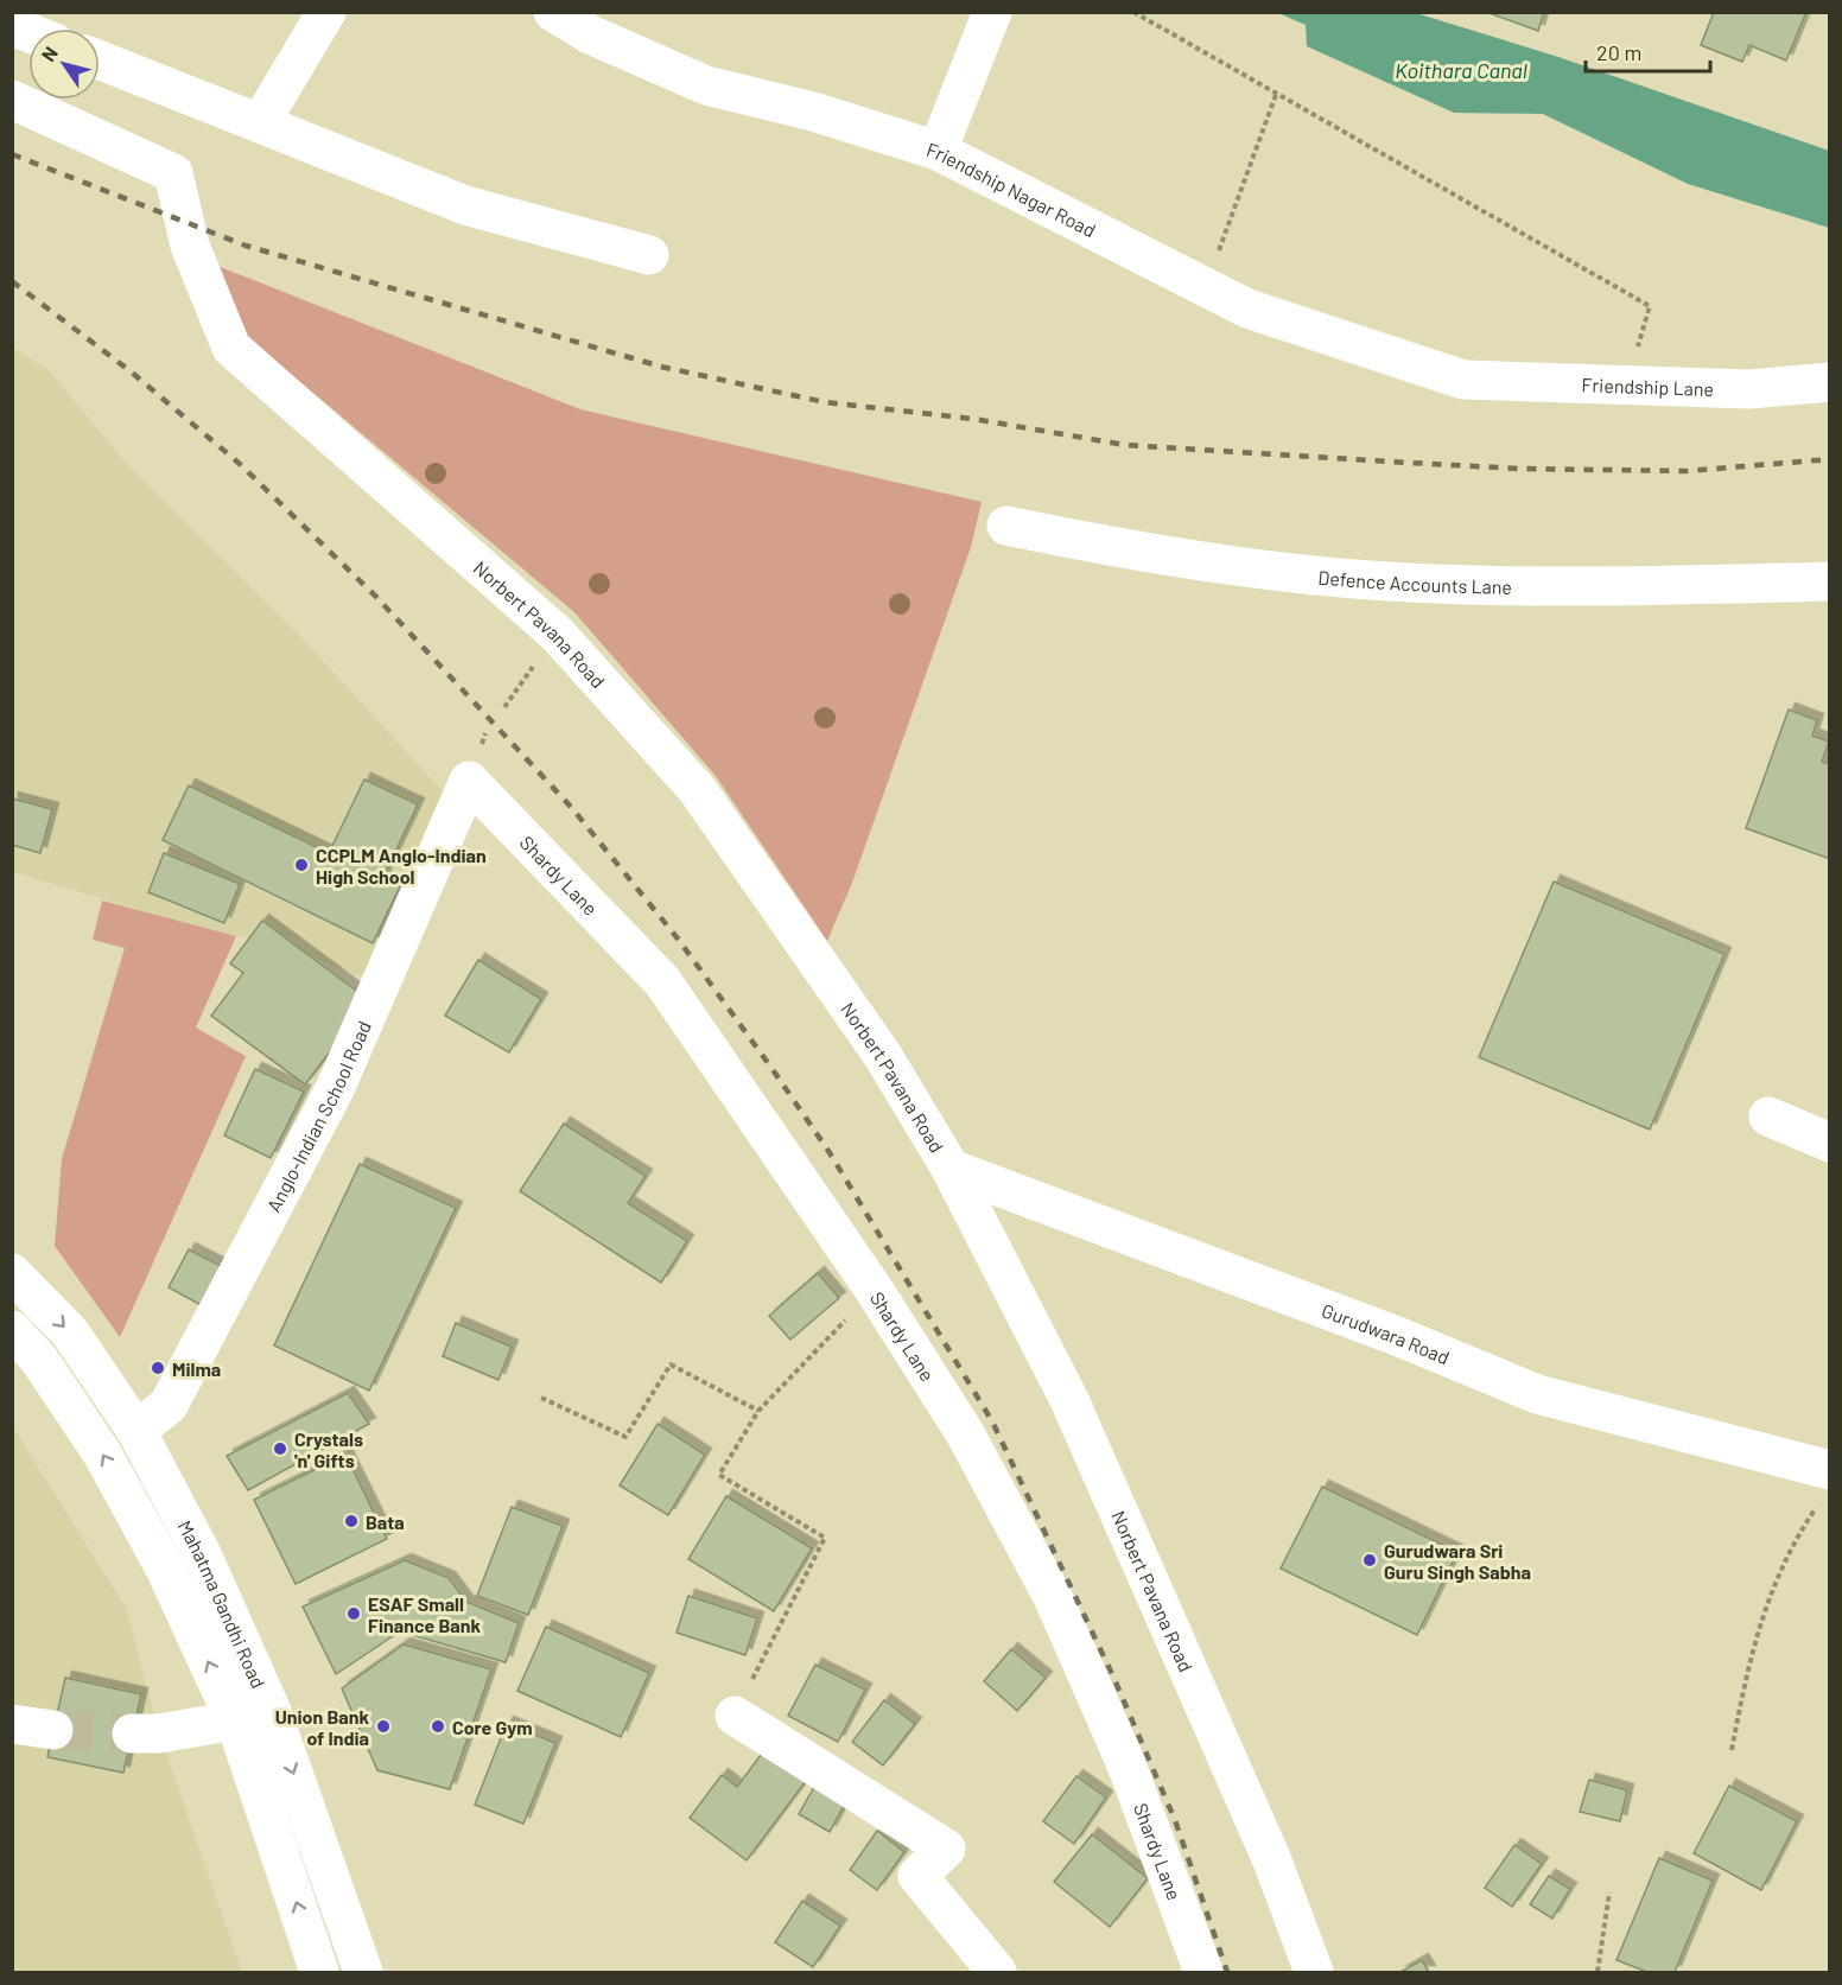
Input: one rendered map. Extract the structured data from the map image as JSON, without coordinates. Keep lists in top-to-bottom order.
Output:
{
  "streets": {
    "street": [
      "Friendship Nagar Road",
      "Friendship Lane",
      "Defence Accounts Lane",
      "Norbert Pavana Road",
      "Shardy Lane",
      "Anglo-Indian School Road",
      "Gurudwara Road",
      "Mahatma Gandhi Road"
    ]
  },
  "crossings": [
    ["Friendship Nagar Road", "Friendship Lane"],
    ["Norbert Pavana Road", "Gurudwara Road"],
    ["Shardy Lane", "Anglo-Indian School Road"],
    ["Anglo-Indian School Road", "Mahatma Gandhi Road"]
  ],
  "water": ["Koithara Canal"],
  "places": [
    "CCPLM Anglo-Indian High School",
    "Milma",
    "Crystals 'n' Gifts",
    "Bata",
    "Gurudwara Sri Guru Singh Sabha",
    "ESAF Small Finance Bank",
    "Union Bank of India",
    "Core Gym"
  ],
  "scale_bar": "20 m",
  "north": "top left"
}
